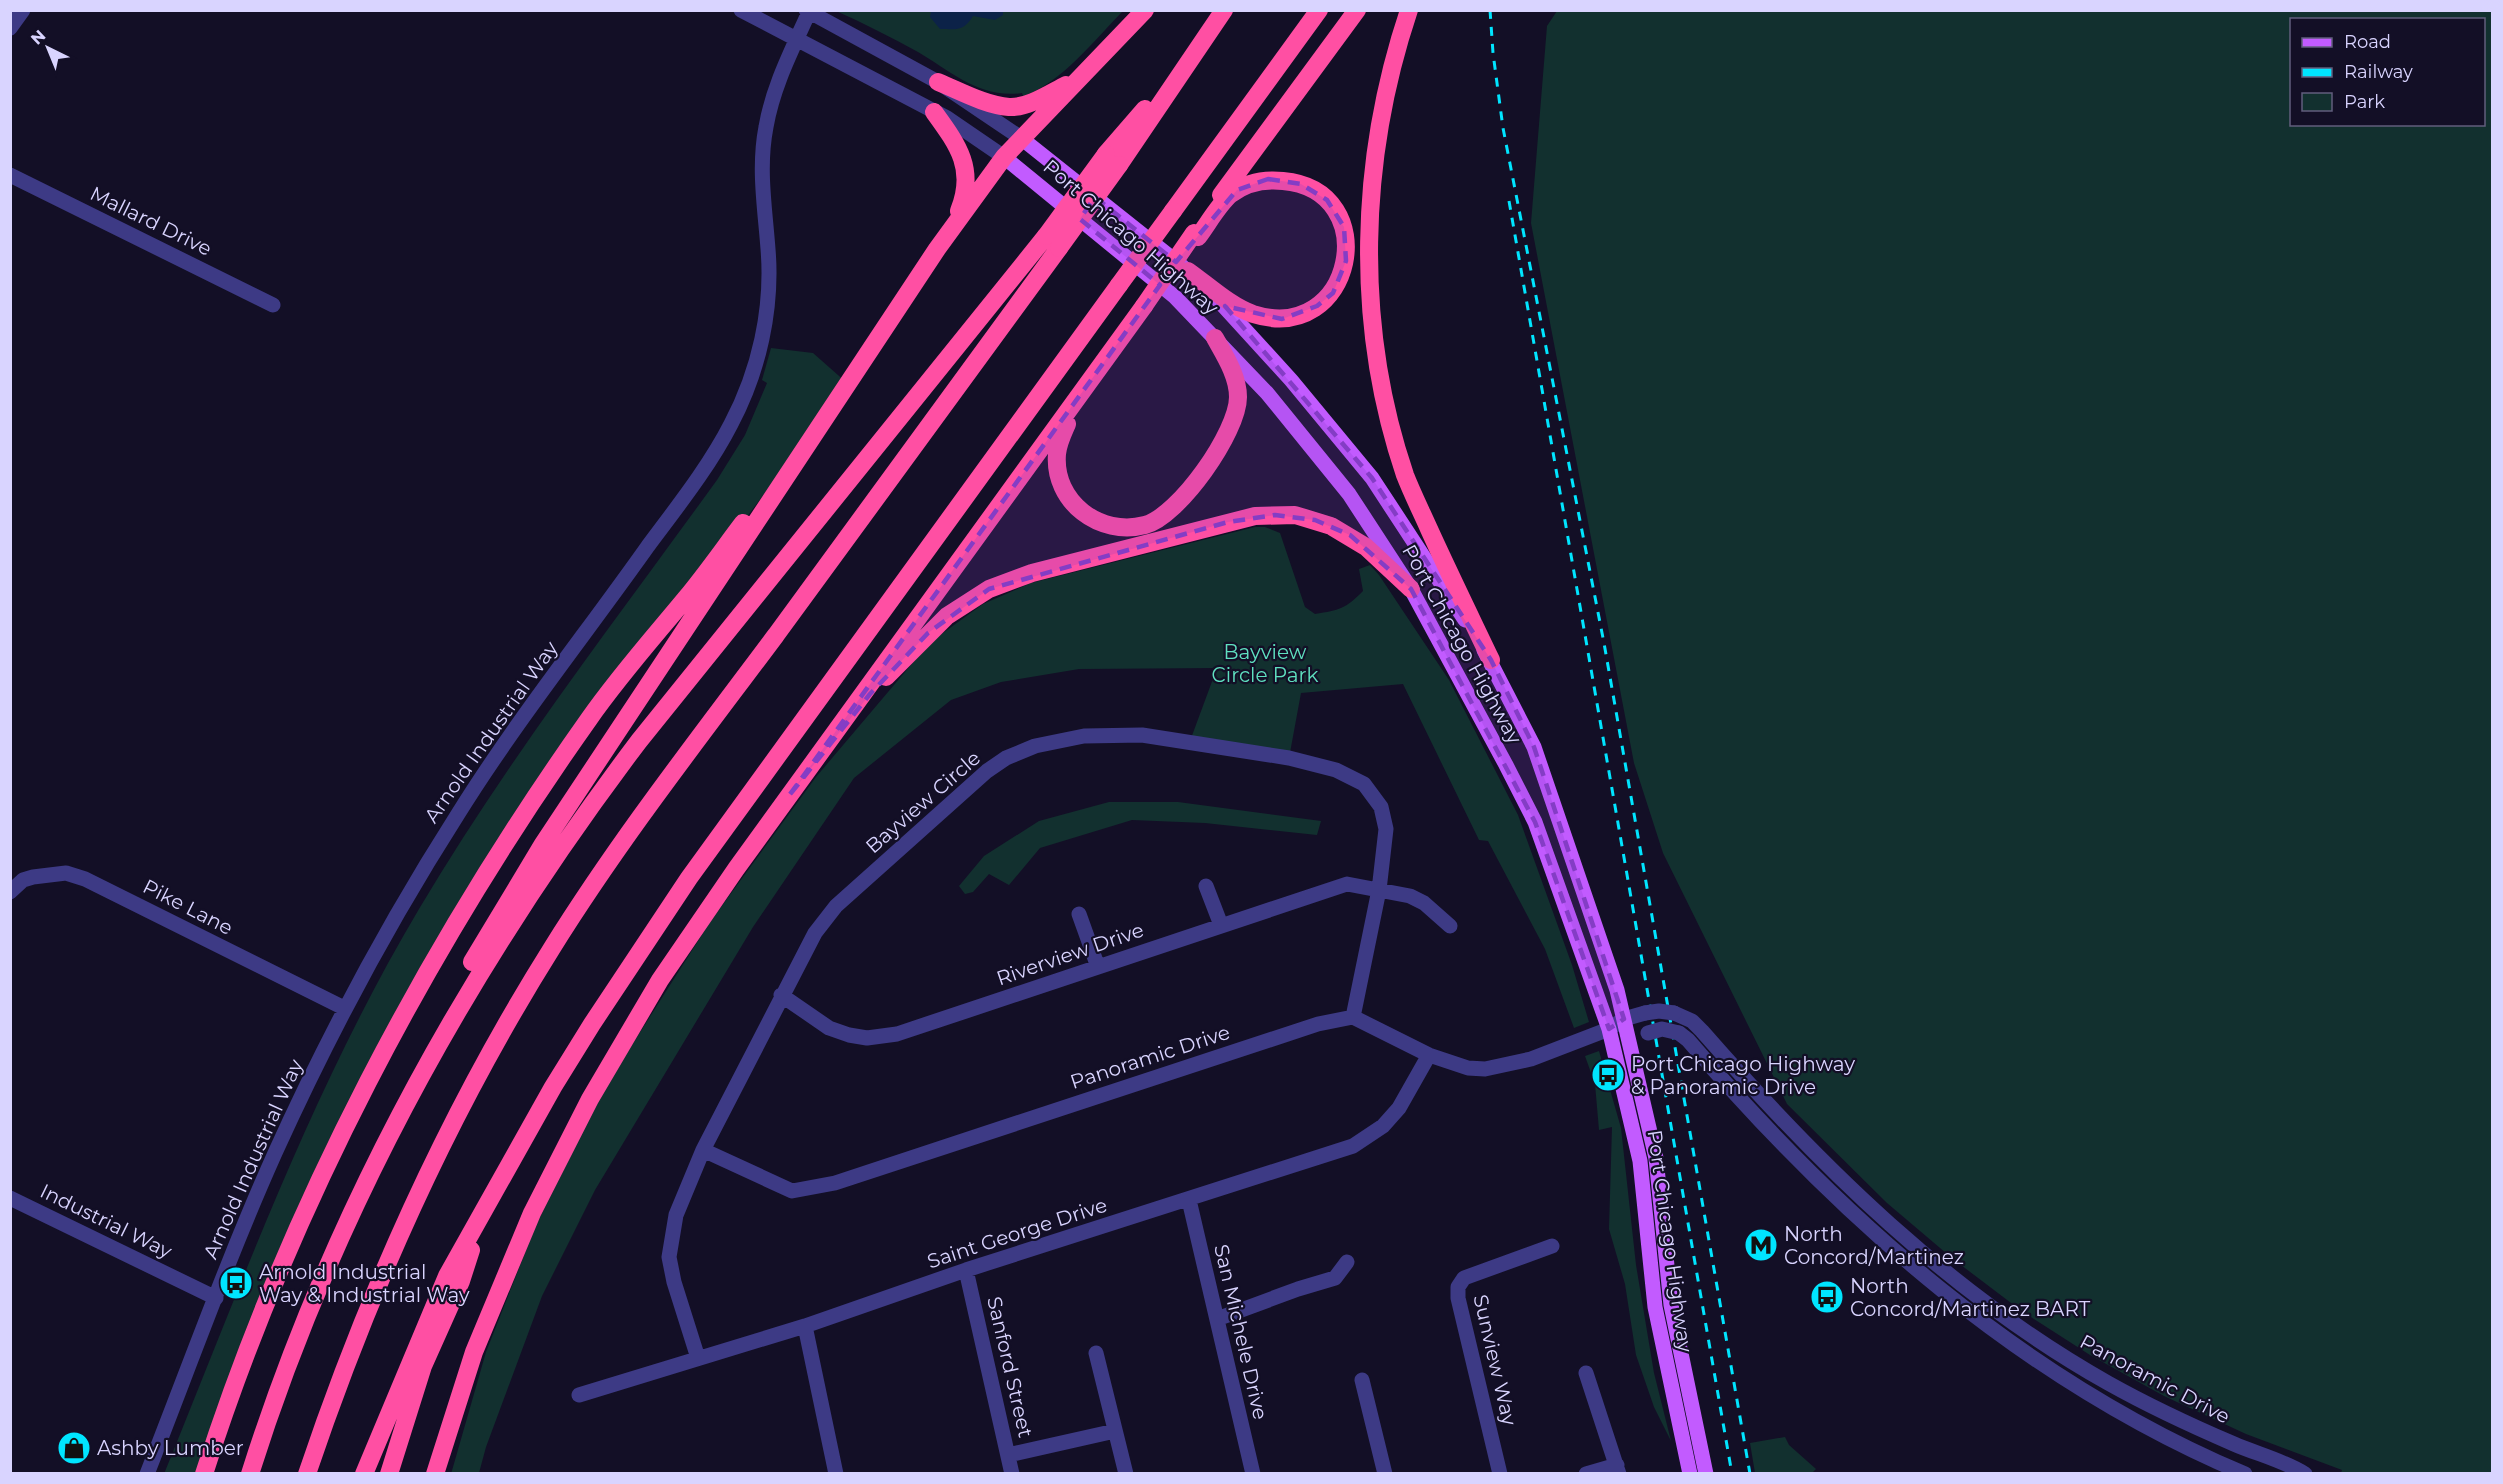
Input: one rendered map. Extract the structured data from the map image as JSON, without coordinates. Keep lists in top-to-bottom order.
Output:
{
  "streets": {
    "main road": ["Port Chicago Highway"],
    "street": [
      "Mallard Drive",
      "Arnold Industrial Way",
      "Bayview Circle",
      "Pike Lane",
      "Riverview Drive",
      "Panoramic Drive",
      "Industrial Way",
      "Saint George Drive",
      "San Michele Drive",
      "Sunview Way",
      "Sanford Street"
    ]
  },
  "crossings": [
    ["Port Chicago Highway", "Arnold Industrial Way"],
    ["Port Chicago Highway", "Panoramic Drive"],
    ["Arnold Industrial Way", "Pike Lane"],
    ["Arnold Industrial Way", "Industrial Way"],
    ["Bayview Circle", "Riverview Drive"],
    ["Bayview Circle", "Panoramic Drive"],
    ["Bayview Circle", "Saint George Drive"],
    ["Saint George Drive", "San Michele Drive"],
    ["Saint George Drive", "Sanford Street"]
  ],
  "parks": ["Bayview Circle Park"],
  "places": {
    "bus stop": ["Port Chicago Highway & Panoramic Drive", "Arnold Industrial Way & Industrial Way", "North Concord/Martinez BART"],
    "metro station": ["North Concord/Martinez"],
    "shop": ["Ashby Lumber"]
  },
  "legend": ["Road", "Railway", "Park"],
  "north": "top left"
}
